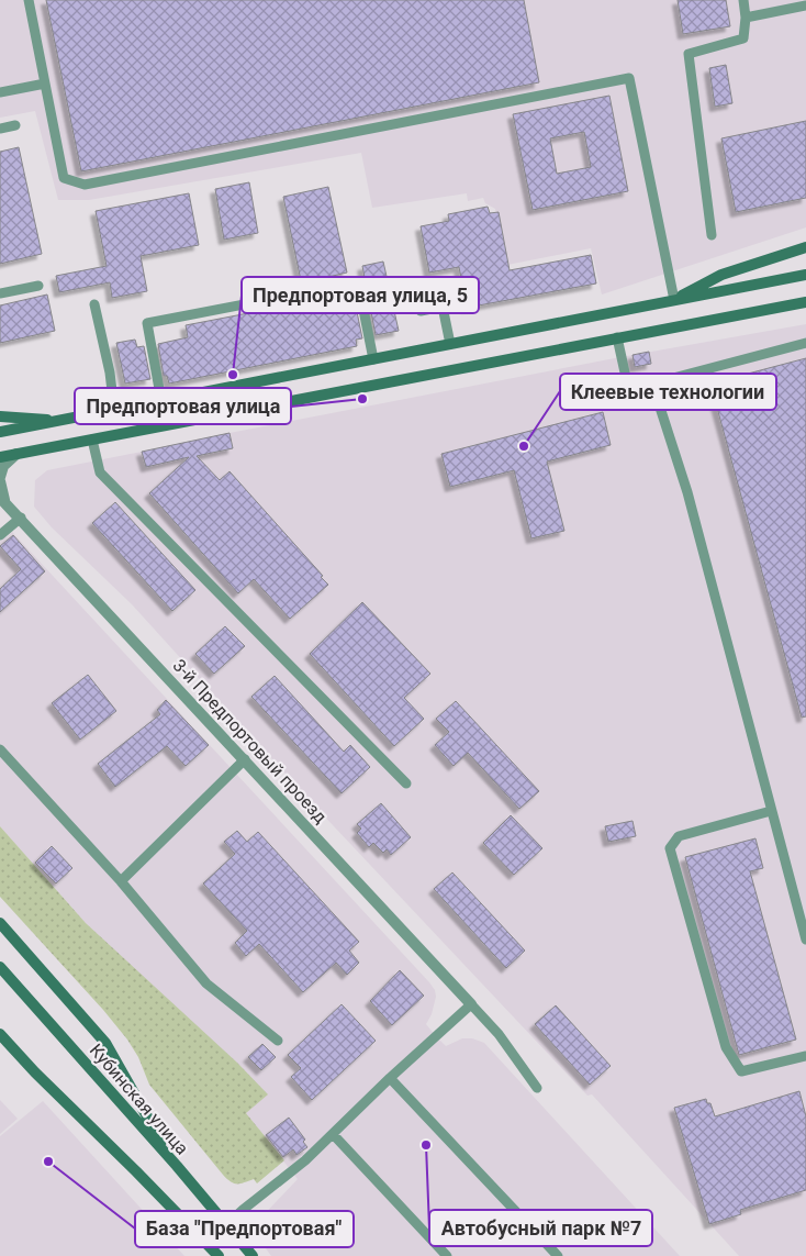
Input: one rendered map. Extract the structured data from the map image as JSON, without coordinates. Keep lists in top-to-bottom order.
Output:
{
  "streets": {
    "main road": ["Кубинская улица"],
    "street": ["3-й Предпортовый проезд"]
  },
  "places": [
    "Предпортовая улица, 5",
    "Предпортовая улица",
    "Клеевые технологии",
    "Автобусный парк №7",
    "База \"Предпортовая\""
  ]
}
